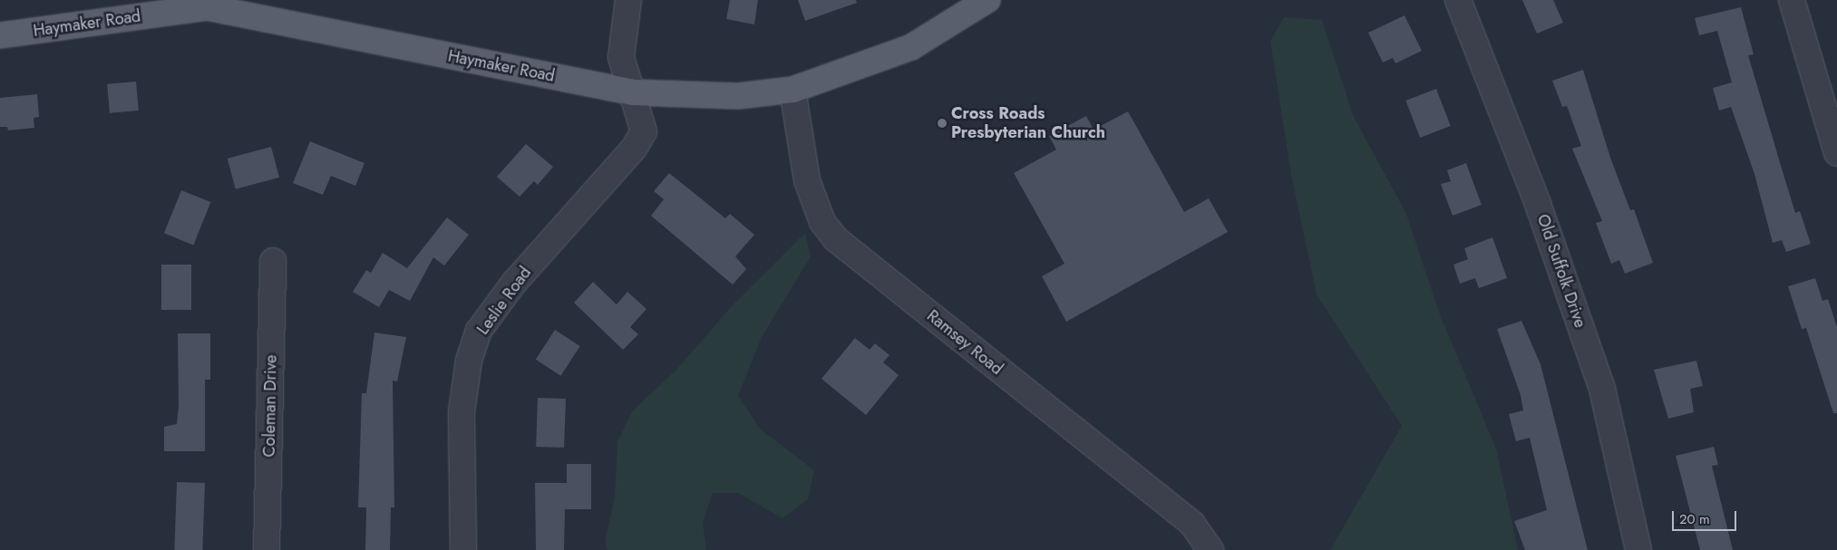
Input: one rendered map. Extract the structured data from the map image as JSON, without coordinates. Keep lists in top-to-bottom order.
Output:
{
  "streets": {
    "main road": ["Haymaker Road"],
    "street": [
      "Old Suffolk Drive",
      "Leslie Road",
      "Ramsey Road",
      "Coleman Drive"
    ]
  },
  "crossings": [
    ["Haymaker Road", "Leslie Road"],
    ["Haymaker Road", "Ramsey Road"]
  ],
  "places": ["Cross Roads Presbyterian Church"],
  "scale_bar": "20 m"
}
